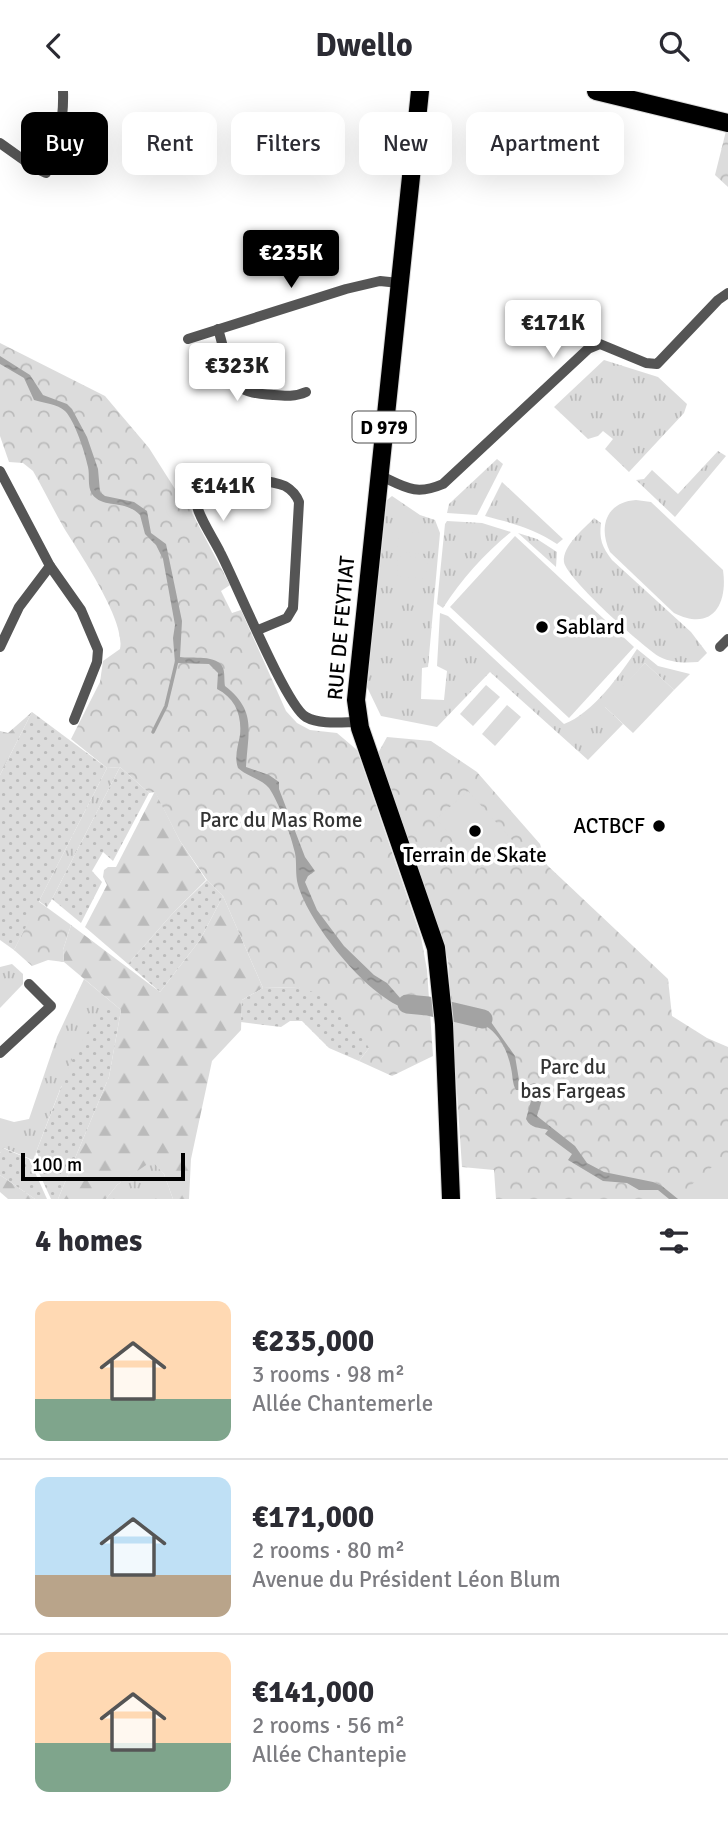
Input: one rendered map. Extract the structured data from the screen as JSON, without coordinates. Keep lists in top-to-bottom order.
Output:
{
  "streets": {
    "main road": ["D 979", "RUE DE FEYTIAT"]
  },
  "parks": ["Parc du Mas Rome", "Parc du bas Fargeas"],
  "places": ["Sablard", "ACTBCF", "Terrain de Skate"],
  "scale_bar": "100 m",
  "page": {
    "header": "Dwello",
    "chip": [
      "Buy",
      "Rent",
      "Filters",
      "New",
      "Apartment"
    ],
    "price": [
      "€235K",
      "€171K",
      "€323K",
      "€141K"
    ],
    "scale": "100 m",
    "heading": "4 homes",
    "list": [
      {
        "name": "€235,000",
        "note": "3 rooms · 98 m² · Allée Chantemerle"
      },
      {
        "name": "€171,000",
        "note": "2 rooms · 80 m² · Avenue du Président Léon Blum"
      },
      {
        "name": "€141,000",
        "note": "2 rooms · 56 m² · Allée Chantepie"
      }
    ]
  }
}
